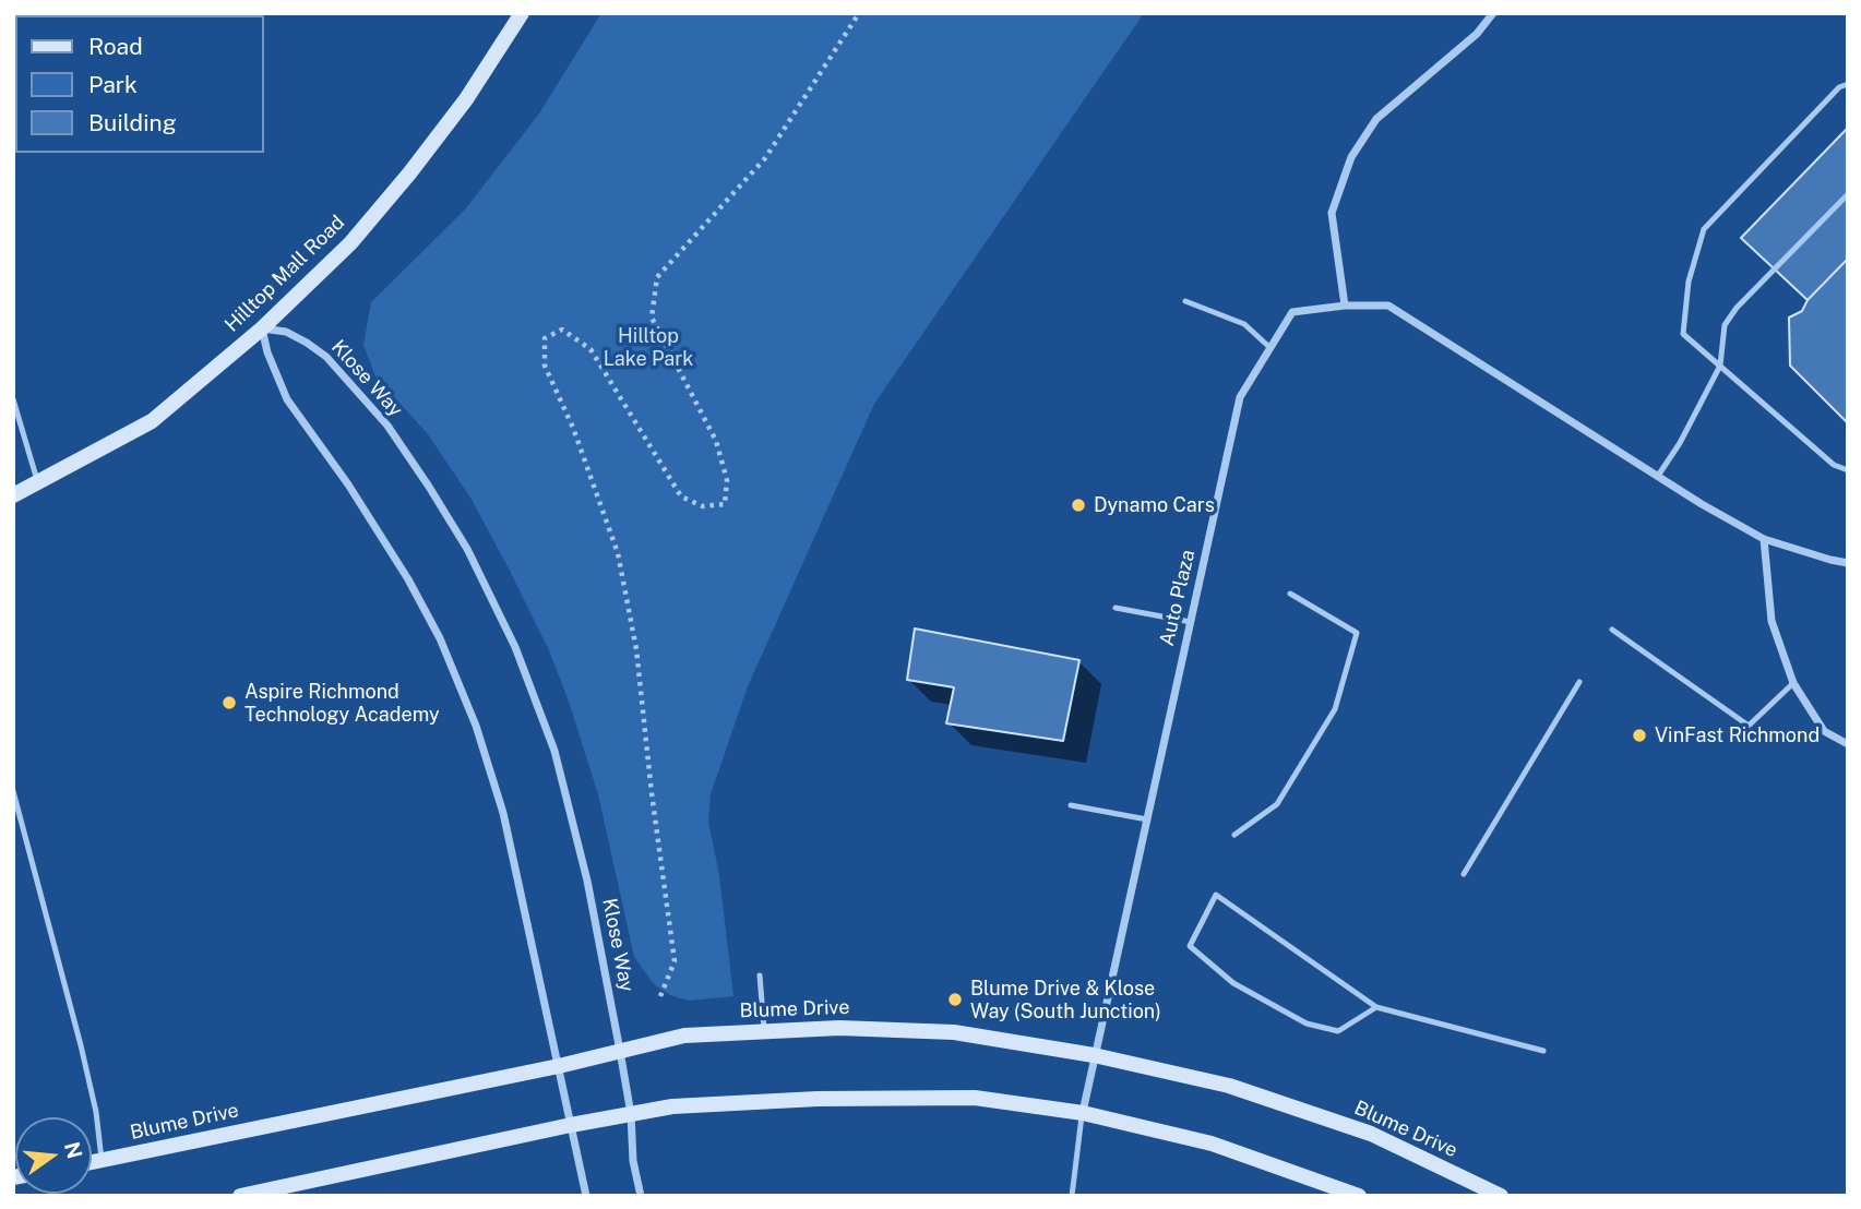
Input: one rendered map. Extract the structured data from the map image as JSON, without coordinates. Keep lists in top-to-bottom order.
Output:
{
  "streets": {
    "street": [
      "Hilltop Mall Road",
      "Klose Way",
      "Auto Plaza",
      "Blume Drive"
    ]
  },
  "crossings": [
    ["Hilltop Mall Road", "Klose Way"],
    ["Klose Way", "Blume Drive"],
    ["Auto Plaza", "Blume Drive"]
  ],
  "parks": ["Hilltop Lake Park"],
  "places": [
    "Dynamo Cars",
    "Aspire Richmond Technology Academy",
    "VinFast Richmond",
    "Blume Drive & Klose Way (South Junction)"
  ],
  "legend": ["Road", "Park", "Building"],
  "north": "right"
}
